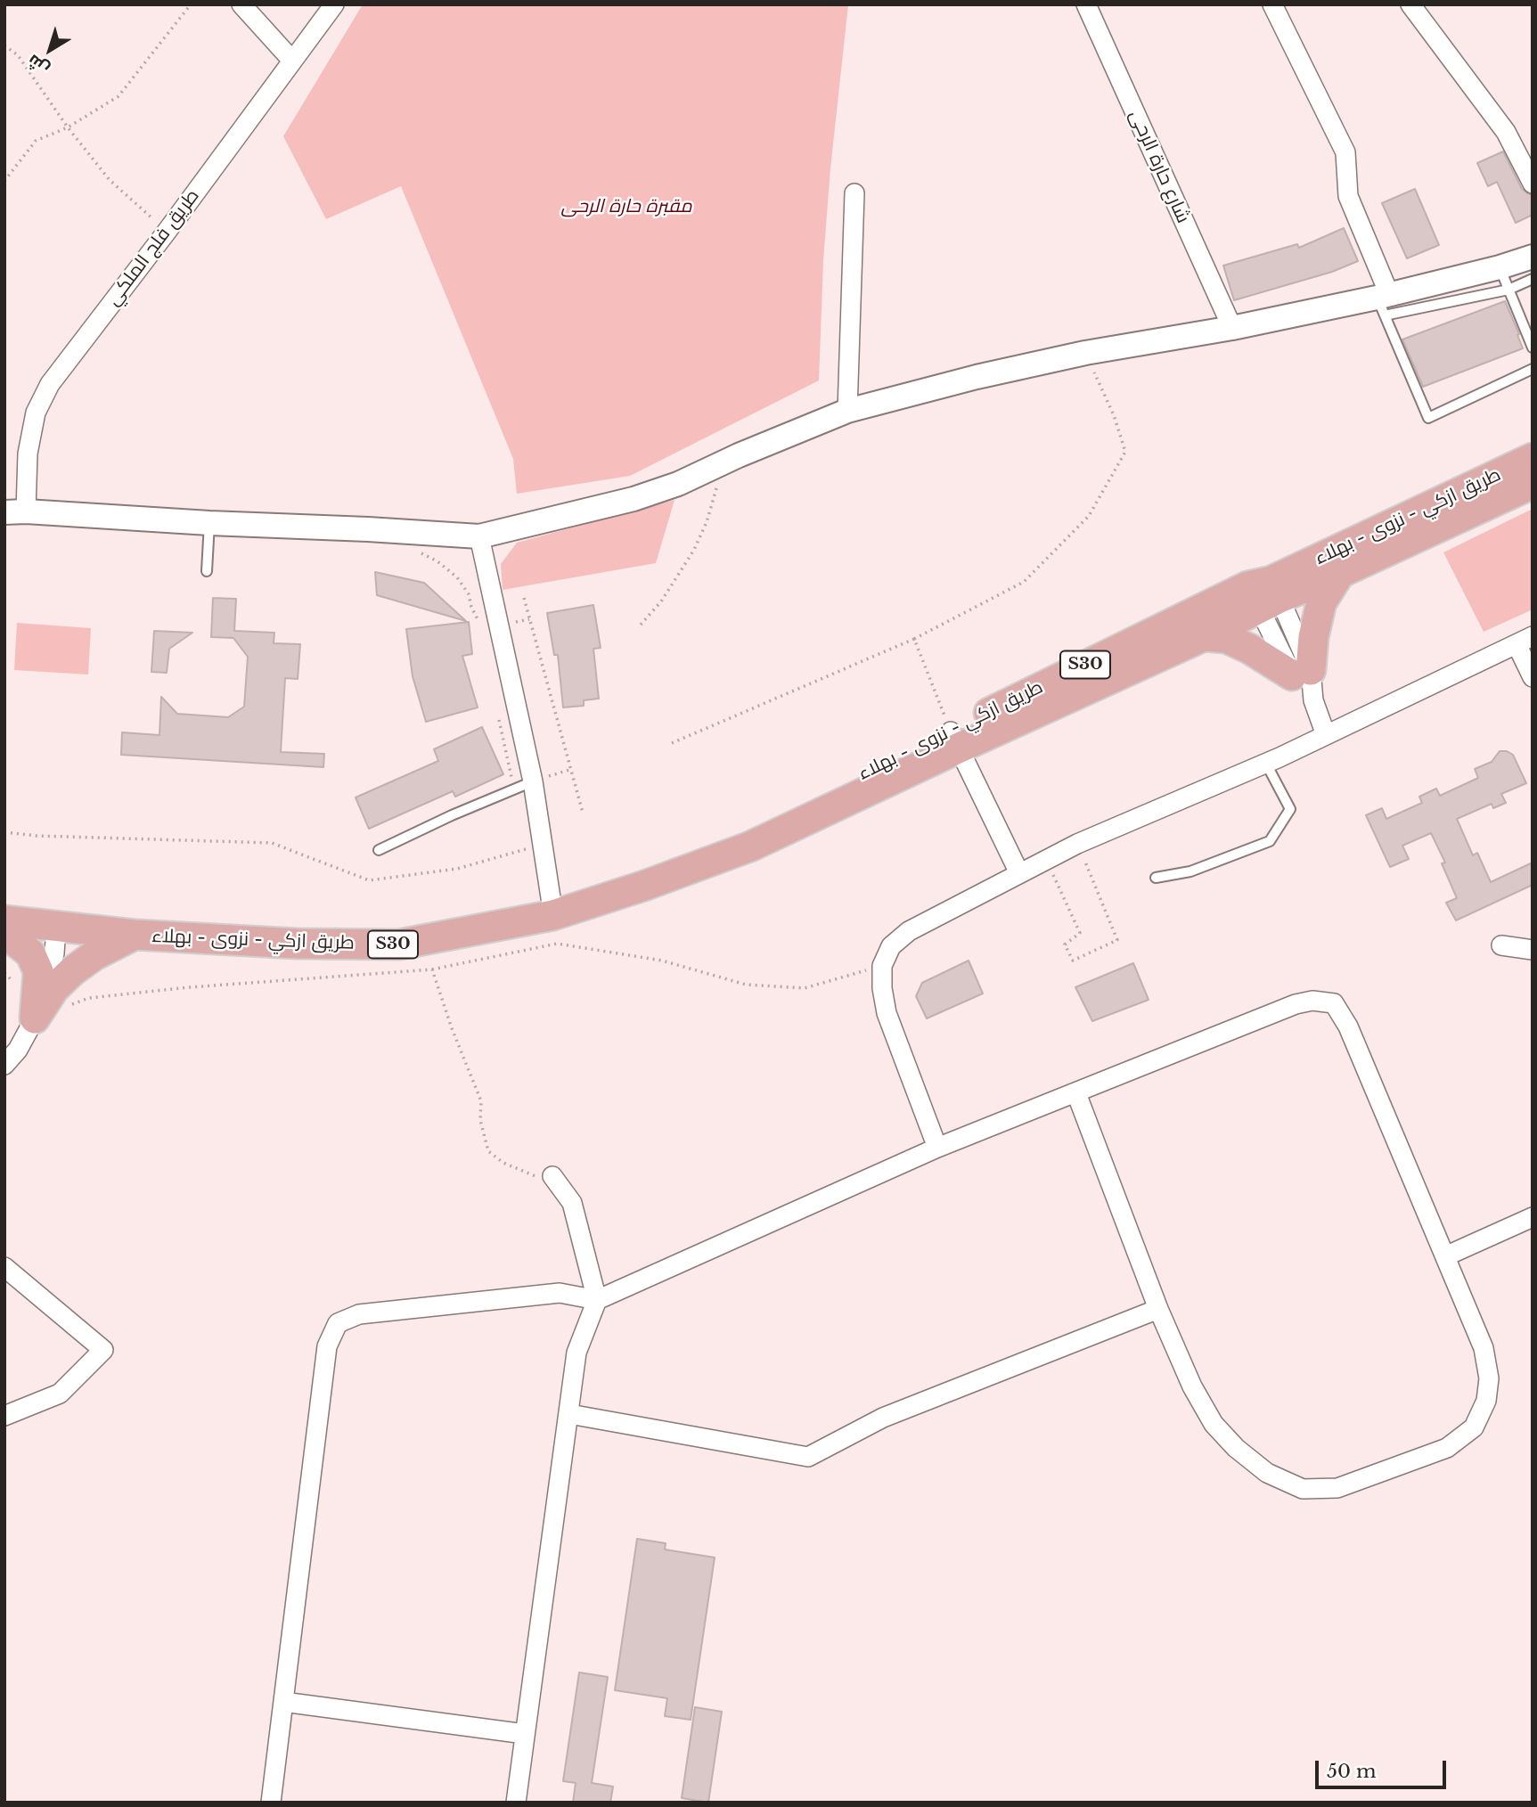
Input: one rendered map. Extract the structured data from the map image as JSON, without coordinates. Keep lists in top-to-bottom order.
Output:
{
  "streets": {
    "main road": ["طريق ازكي - نزوى - بهلاء", "S30"],
    "street": ["شارع حارة الرحى", "طريق فلج الملكي"]
  },
  "parks": ["مقبرة حارة الرحى"],
  "scale_bar": "50 m",
  "north": "bottom left"
}
